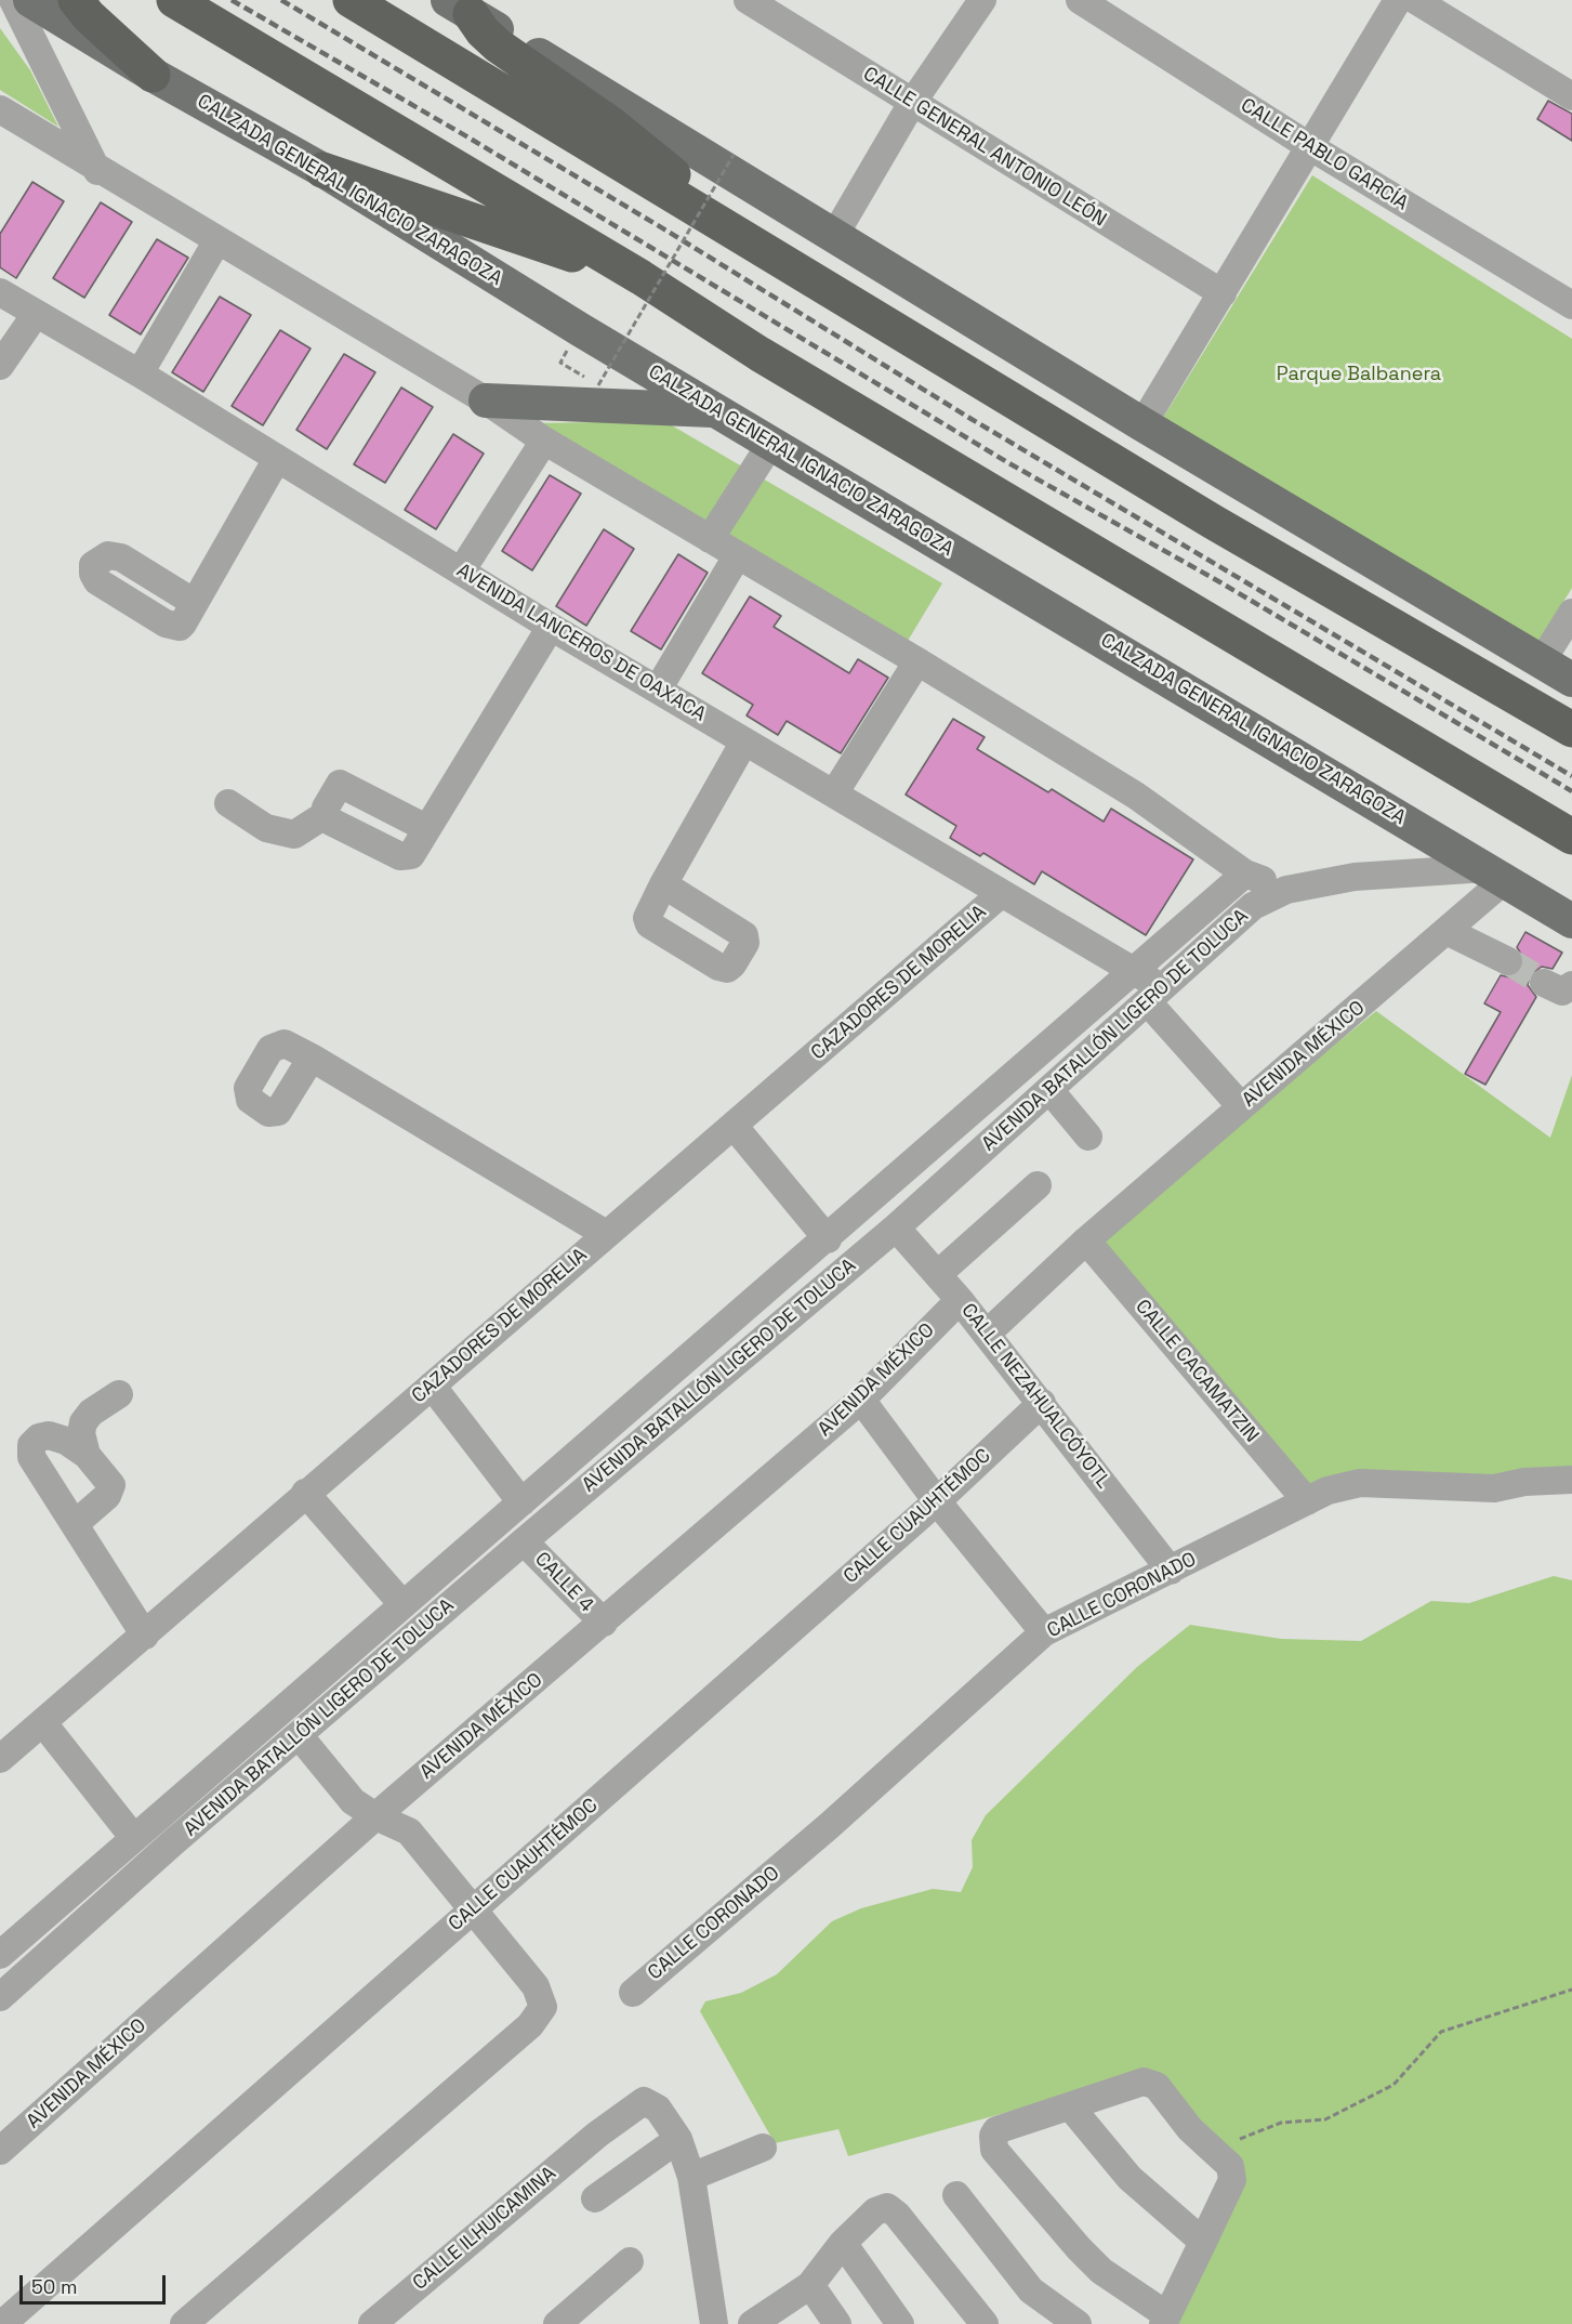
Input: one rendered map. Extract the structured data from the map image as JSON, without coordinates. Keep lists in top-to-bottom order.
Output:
{
  "streets": {
    "main road": ["CALZADA GENERAL IGNACIO ZARAGOZA"],
    "street": [
      "CALLE GENERAL ANTONIO LEÓN",
      "CALLE PABLO GARCÍA",
      "AVENIDA LANCEROS DE OAXACA",
      "CAZADORES DE MORELIA",
      "AVENIDA BATALLÓN LIGERO DE TOLUCA",
      "AVENIDA MÉXICO",
      "CALLE CACAMATZIN",
      "CALLE NEZAHUALCÓYOTL",
      "CALLE CUAUHTÉMOC",
      "CALLE 4",
      "CALLE CORONADO",
      "CALLE ILHUICAMINA"
    ]
  },
  "crossings": [
    ["CALZADA GENERAL IGNACIO ZARAGOZA", "AVENIDA BATALLÓN LIGERO DE TOLUCA"],
    ["CALZADA GENERAL IGNACIO ZARAGOZA", "AVENIDA MÉXICO"],
    ["AVENIDA LANCEROS DE OAXACA", "CAZADORES DE MORELIA"],
    ["AVENIDA LANCEROS DE OAXACA", "AVENIDA BATALLÓN LIGERO DE TOLUCA"],
    ["AVENIDA BATALLÓN LIGERO DE TOLUCA", "AVENIDA MÉXICO"],
    ["AVENIDA BATALLÓN LIGERO DE TOLUCA", "CALLE NEZAHUALCÓYOTL"],
    ["AVENIDA BATALLÓN LIGERO DE TOLUCA", "CALLE 4"],
    ["AVENIDA MÉXICO", "CALLE CACAMATZIN"],
    ["AVENIDA MÉXICO", "CALLE NEZAHUALCÓYOTL"],
    ["AVENIDA MÉXICO", "CALLE 4"],
    ["CALLE CACAMATZIN", "CALLE CORONADO"],
    ["CALLE NEZAHUALCÓYOTL", "CALLE CUAUHTÉMOC"],
    ["CALLE NEZAHUALCÓYOTL", "CALLE CORONADO"]
  ],
  "parks": ["Parque Balbanera"],
  "scale_bar": "50 m"
}
